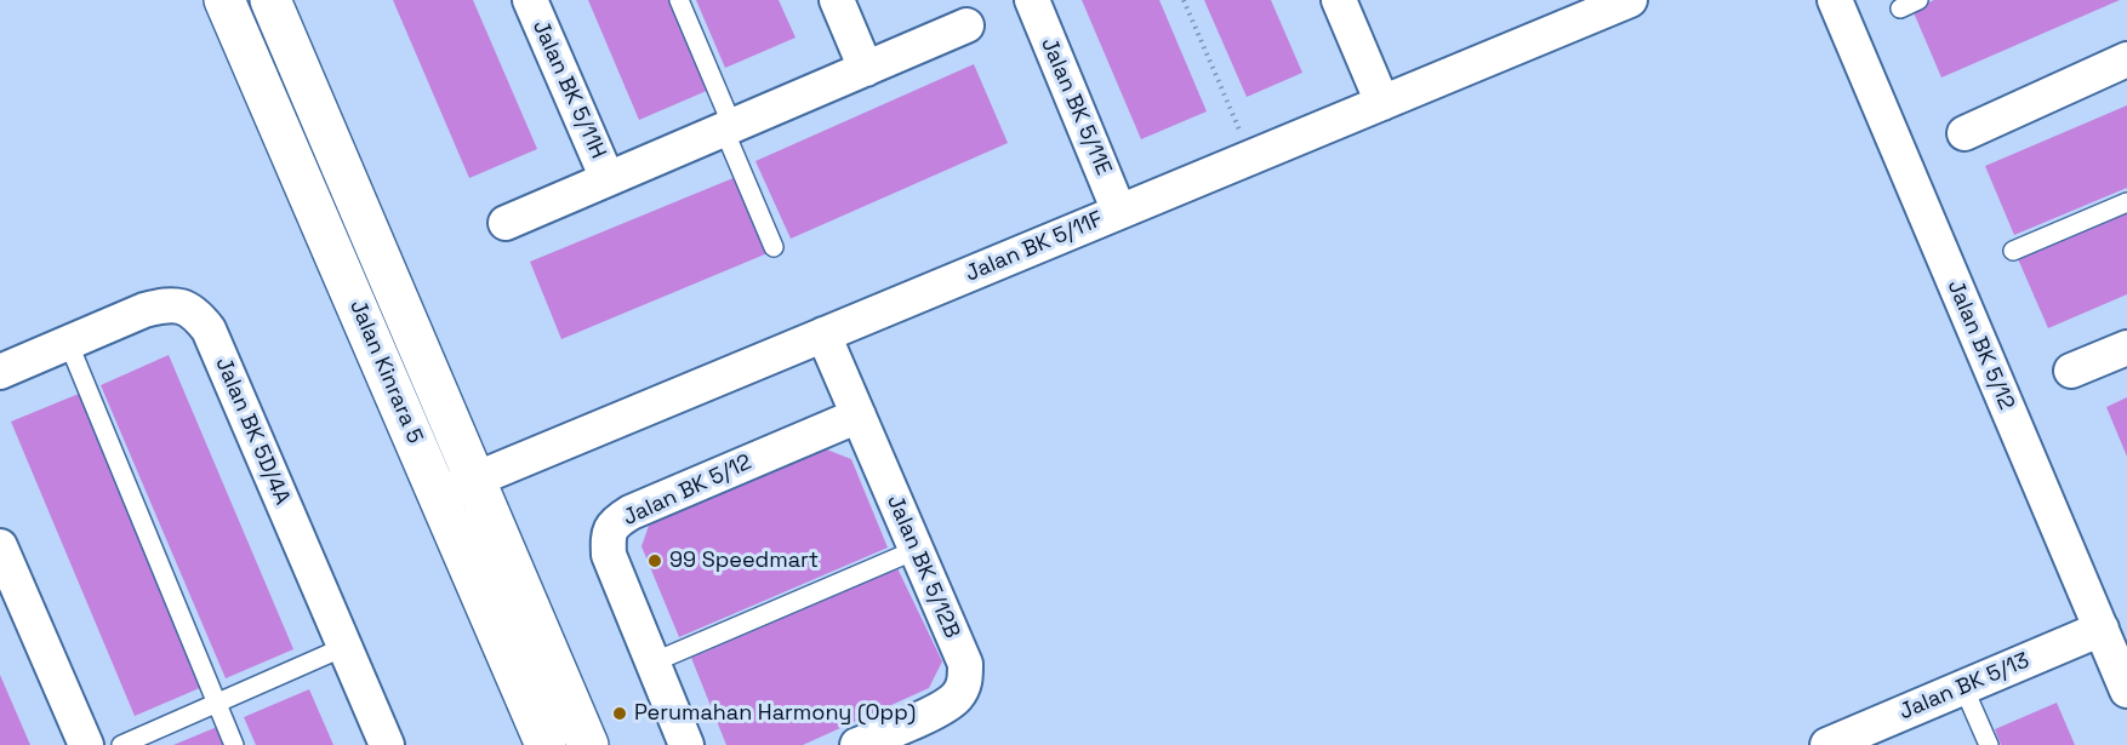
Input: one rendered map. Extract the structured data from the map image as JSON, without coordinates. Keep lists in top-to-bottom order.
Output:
{
  "streets": {
    "main road": ["Jalan Kinrara 5"],
    "street": [
      "Jalan BK 5/11H",
      "Jalan BK 5/11E",
      "Jalan BK 5/11F",
      "Jalan BK 5/12",
      "Jalan BK 5D/4A",
      "Jalan BK 5/12B",
      "Jalan BK 5/13"
    ]
  },
  "crossings": [
    ["Jalan BK 5/11E", "Jalan BK 5/11F"],
    ["Jalan BK 5/11F", "Jalan Kinrara 5"],
    ["Jalan BK 5/11F", "Jalan BK 5/12B"],
    ["Jalan BK 5/12", "Jalan BK 5/12B"],
    ["Jalan BK 5/12", "Jalan BK 5/13"]
  ],
  "places": ["99 Speedmart", "Perumahan Harmony (Opp)"]
}
